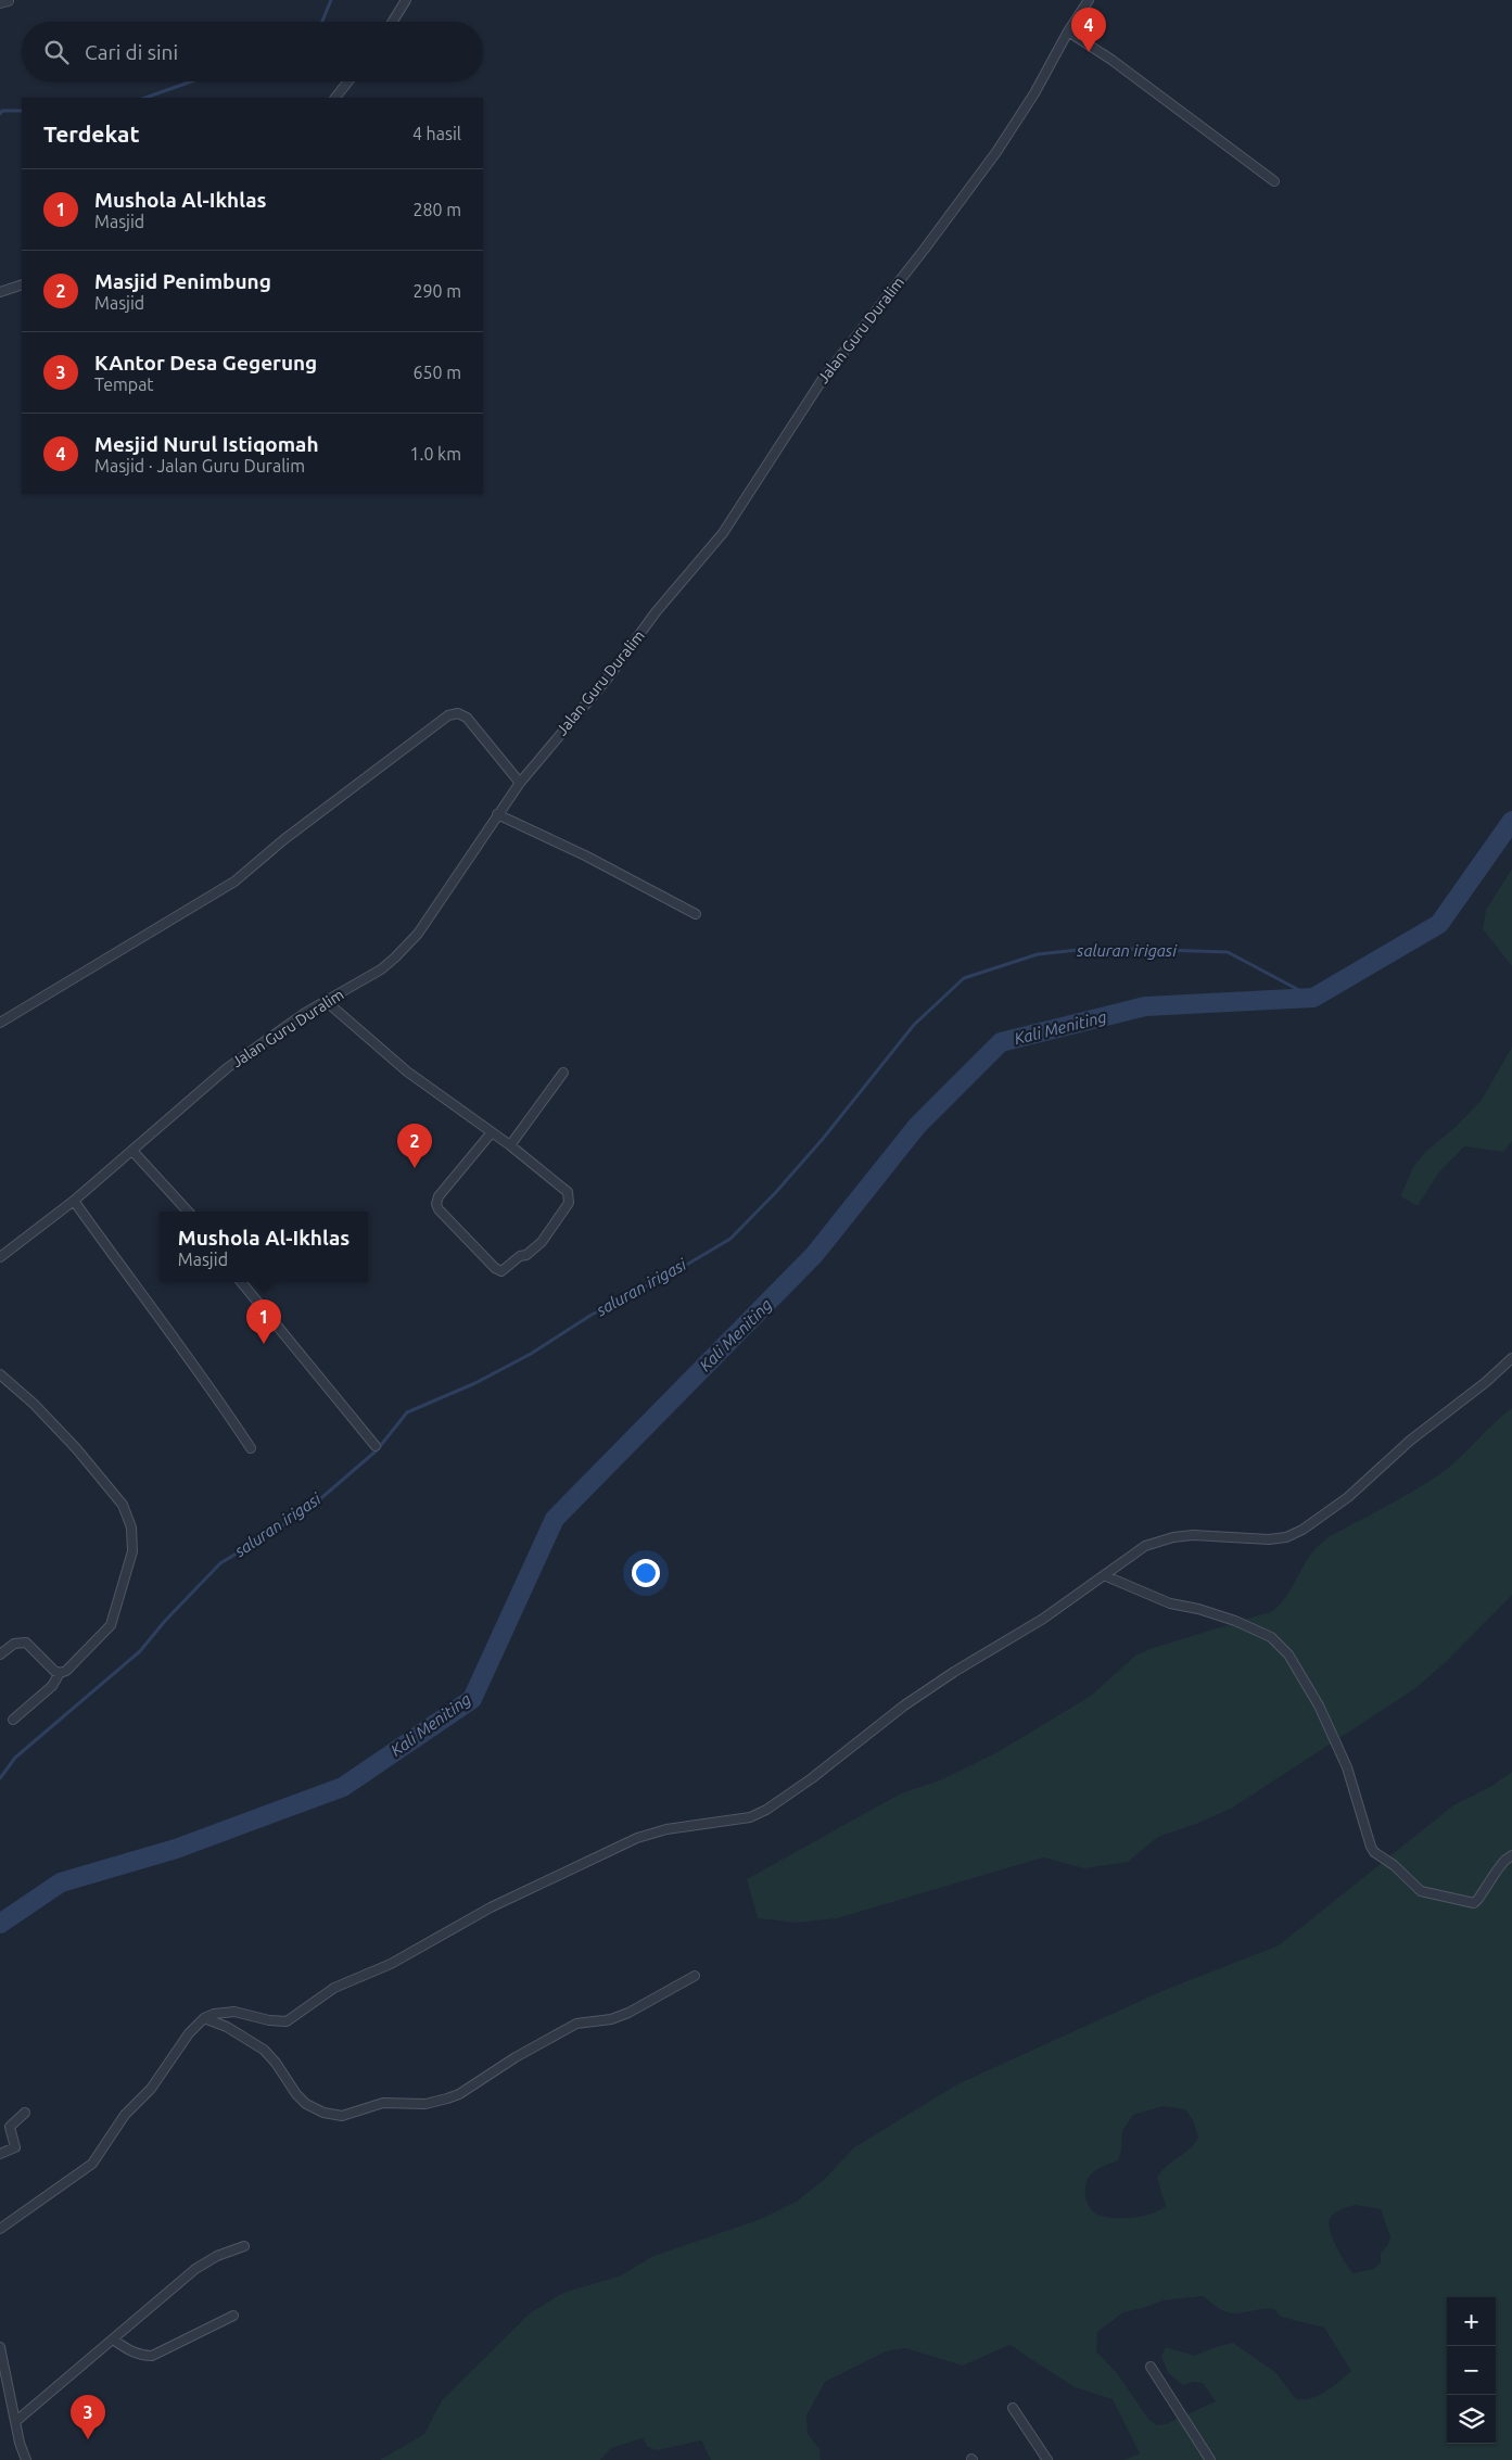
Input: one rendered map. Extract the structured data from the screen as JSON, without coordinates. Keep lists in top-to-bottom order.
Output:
{
  "streets": {
    "street": ["Jalan Guru Duralim"]
  },
  "water": ["saluran irigasi", "Kali Meniting"],
  "page": {
    "pins": [
      "4",
      "2",
      "1",
      "3"
    ],
    "search": "Cari di sini",
    "heading": ["Terdekat", "4 hasil"],
    "list": [
      {
        "mark": "1",
        "name": "Mushola Al-Ikhlas",
        "note": "Masjid",
        "value": "280 m"
      },
      {
        "mark": "2",
        "name": "Masjid Penimbung",
        "note": "Masjid",
        "value": "290 m"
      },
      {
        "mark": "3",
        "name": "KAntor Desa Gegerung",
        "note": "Tempat",
        "value": "650 m"
      },
      {
        "mark": "4",
        "name": "Mesjid Nurul Istiqomah",
        "note": "Masjid · Jalan Guru Duralim",
        "value": "1.0 km"
      }
    ],
    "popup": ["Mushola Al-Ikhlas", "Masjid"],
    "map_buttons": ["+", "−"]
  }
}
